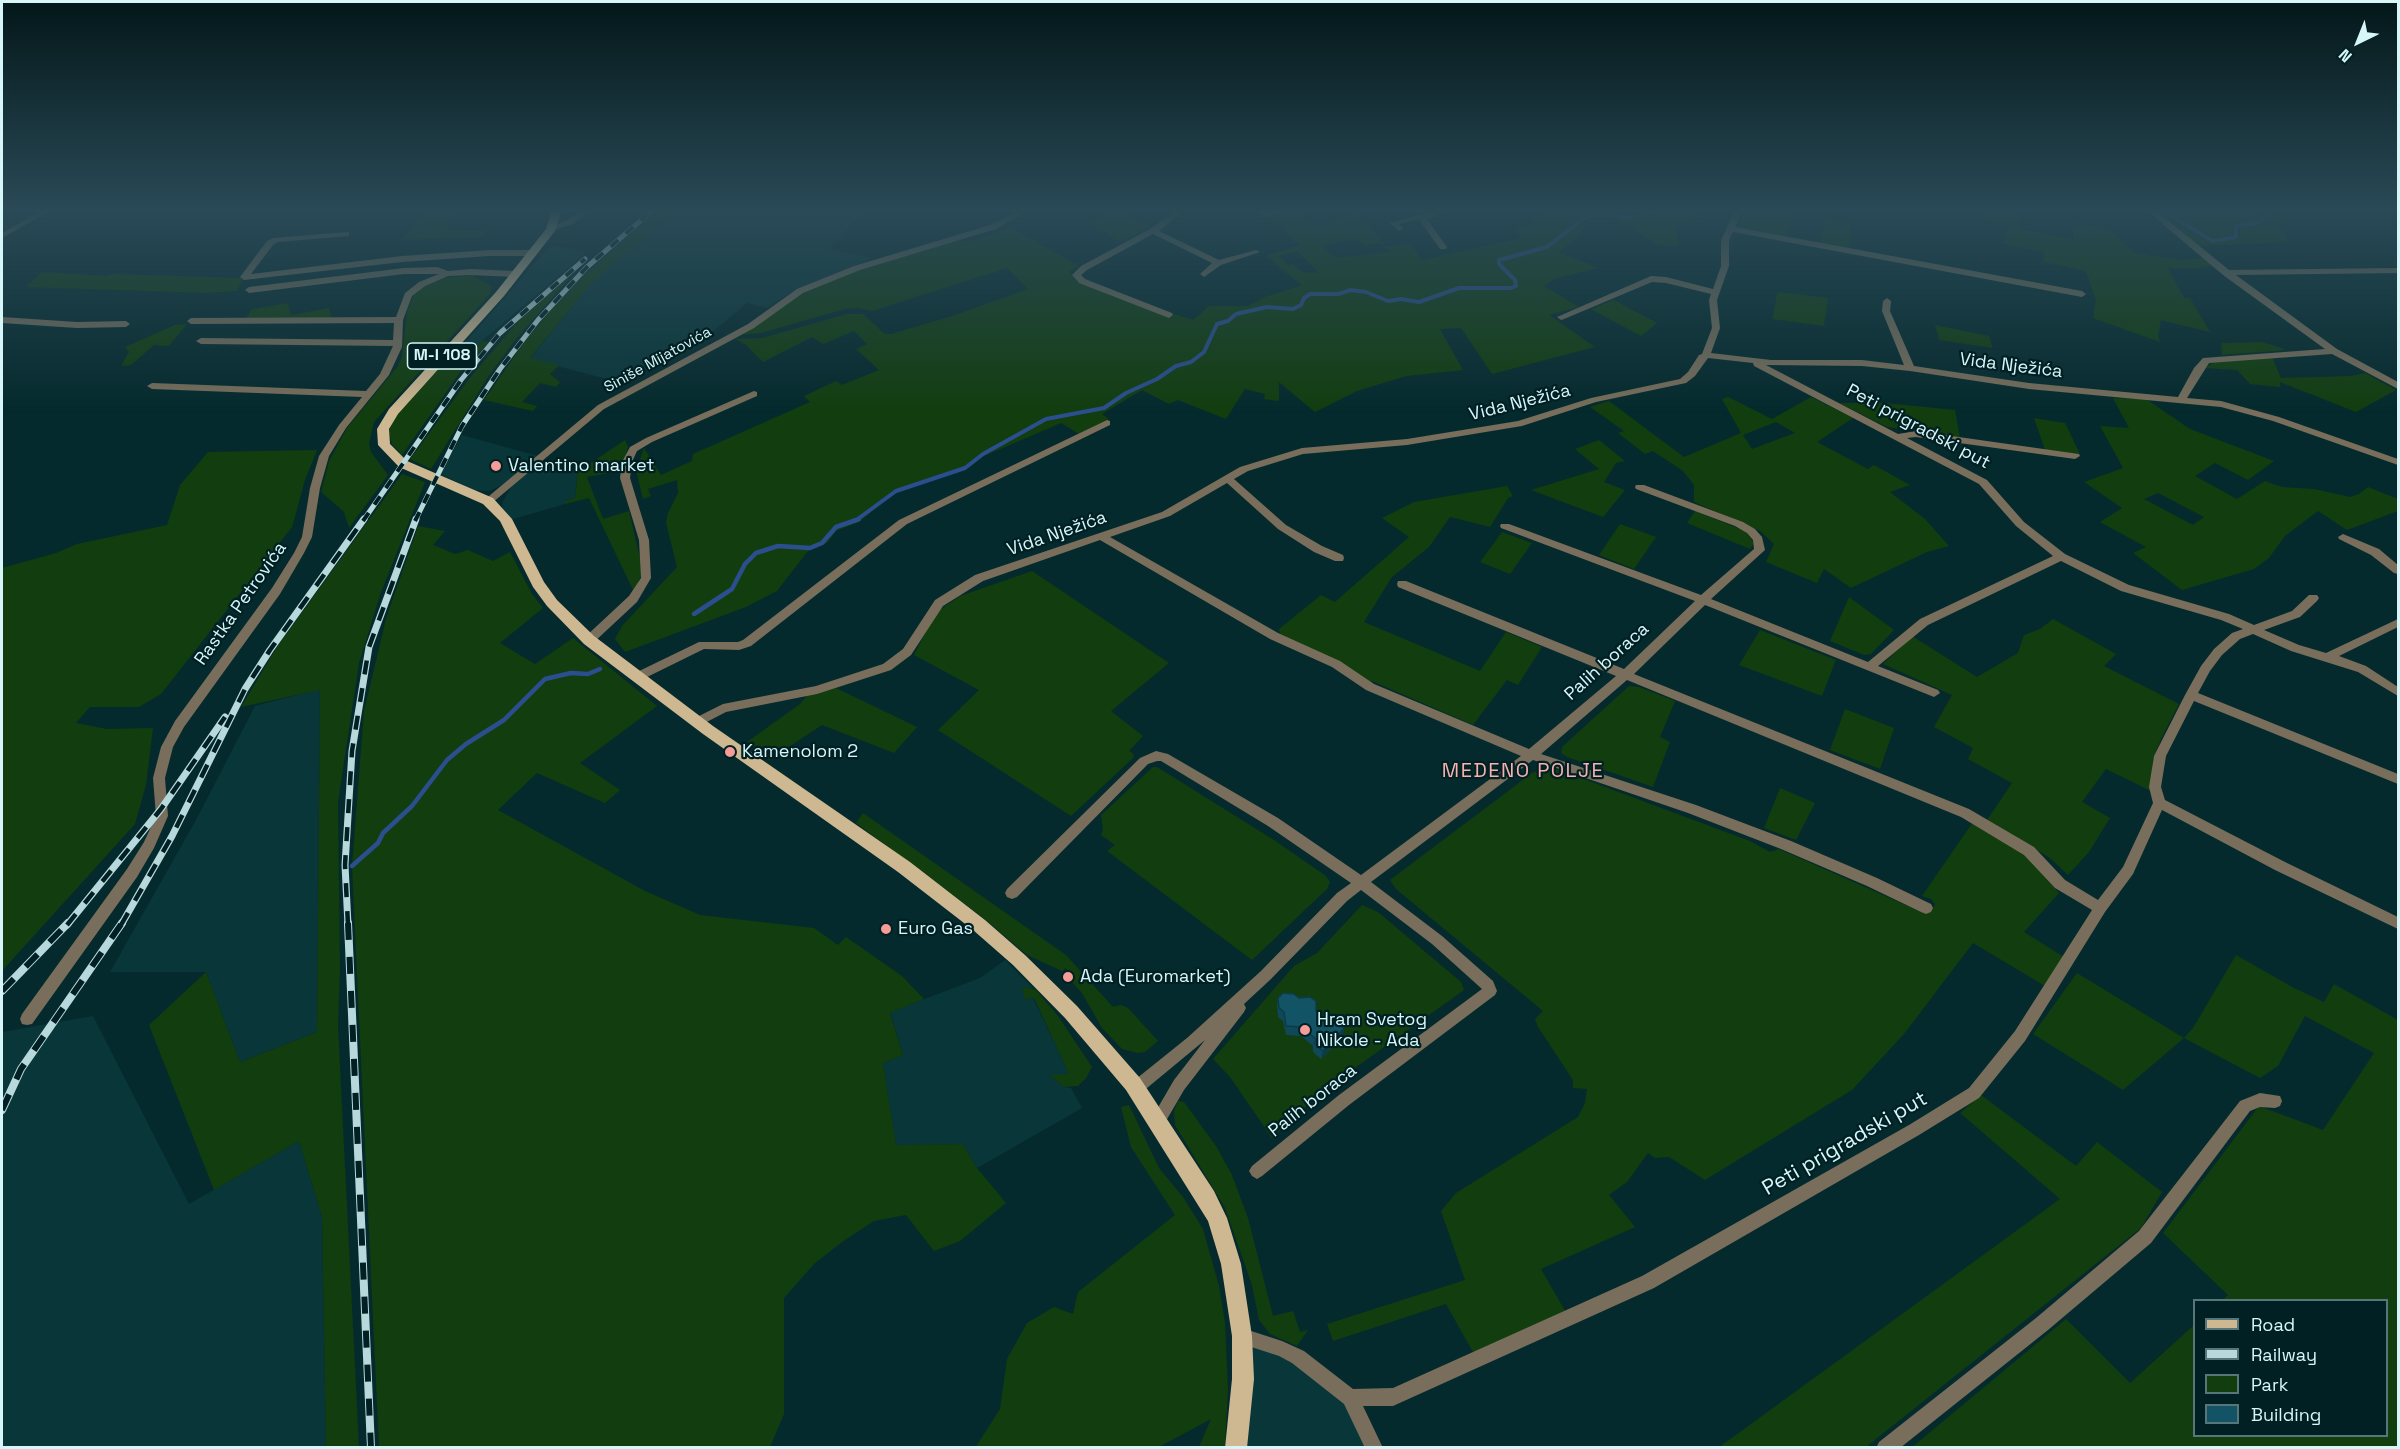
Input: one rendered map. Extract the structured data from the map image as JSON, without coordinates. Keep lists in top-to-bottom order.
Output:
{
  "streets": {
    "main road": ["M-I 108"],
    "street": [
      "Siniše Mijatovića",
      "Vida Nježića",
      "Peti prigradski put",
      "Rastka Petrovića",
      "Palih boraca"
    ]
  },
  "crossings": [
    ["M-I 108", "Siniše Mijatovića"],
    ["M-I 108", "Vida Nježića"],
    ["M-I 108", "Palih boraca"],
    ["Vida Nježića", "Peti prigradski put"]
  ],
  "districts": ["MEDENO POLJE"],
  "places": [
    "Valentino market",
    "Kamenolom 2",
    "Euro Gas",
    "Ada (Euromarket)",
    "Hram Svetog Nikole - Ada"
  ],
  "legend": [
    "Road",
    "Railway",
    "Park",
    "Building"
  ],
  "north": "bottom left"
}
